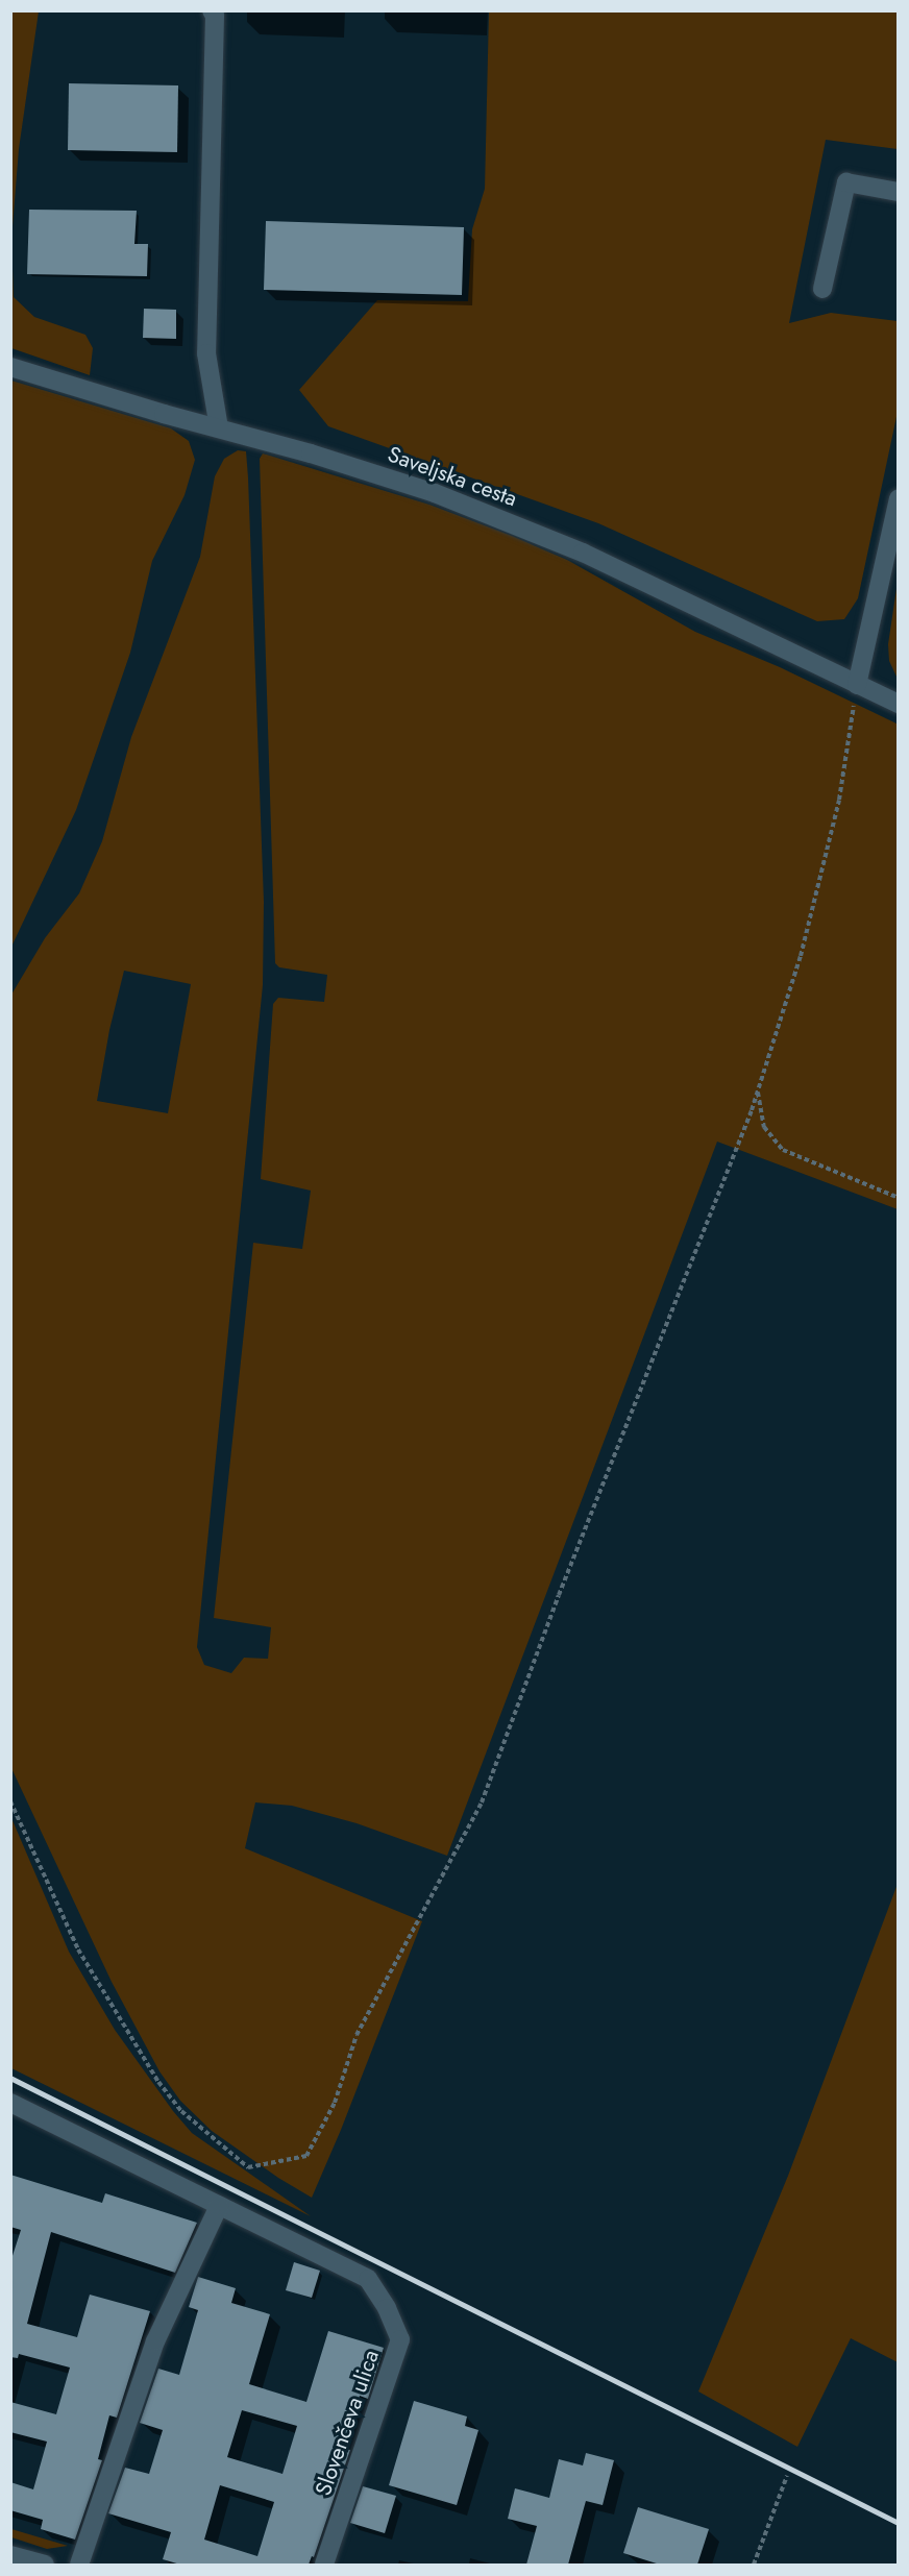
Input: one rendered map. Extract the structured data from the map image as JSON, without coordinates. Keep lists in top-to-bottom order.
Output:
{
  "streets": {
    "street": ["Saveljska cesta", "Slovenčeva ulica"]
  }
}
